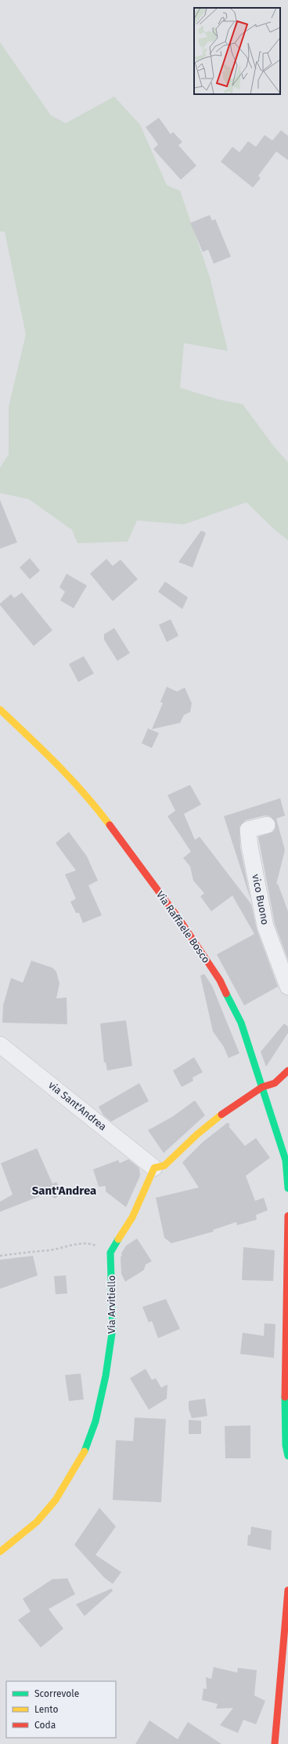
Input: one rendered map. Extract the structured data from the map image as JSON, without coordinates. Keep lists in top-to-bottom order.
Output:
{
  "streets": {
    "street": [
      "vico Buono",
      "Via Raffaele Bosco",
      "via Sant'Andrea",
      "Via Arvitiello"
    ]
  },
  "districts": ["Sant'Andrea"],
  "legend": ["Scorrevole", "Lento", "Coda"]
}
